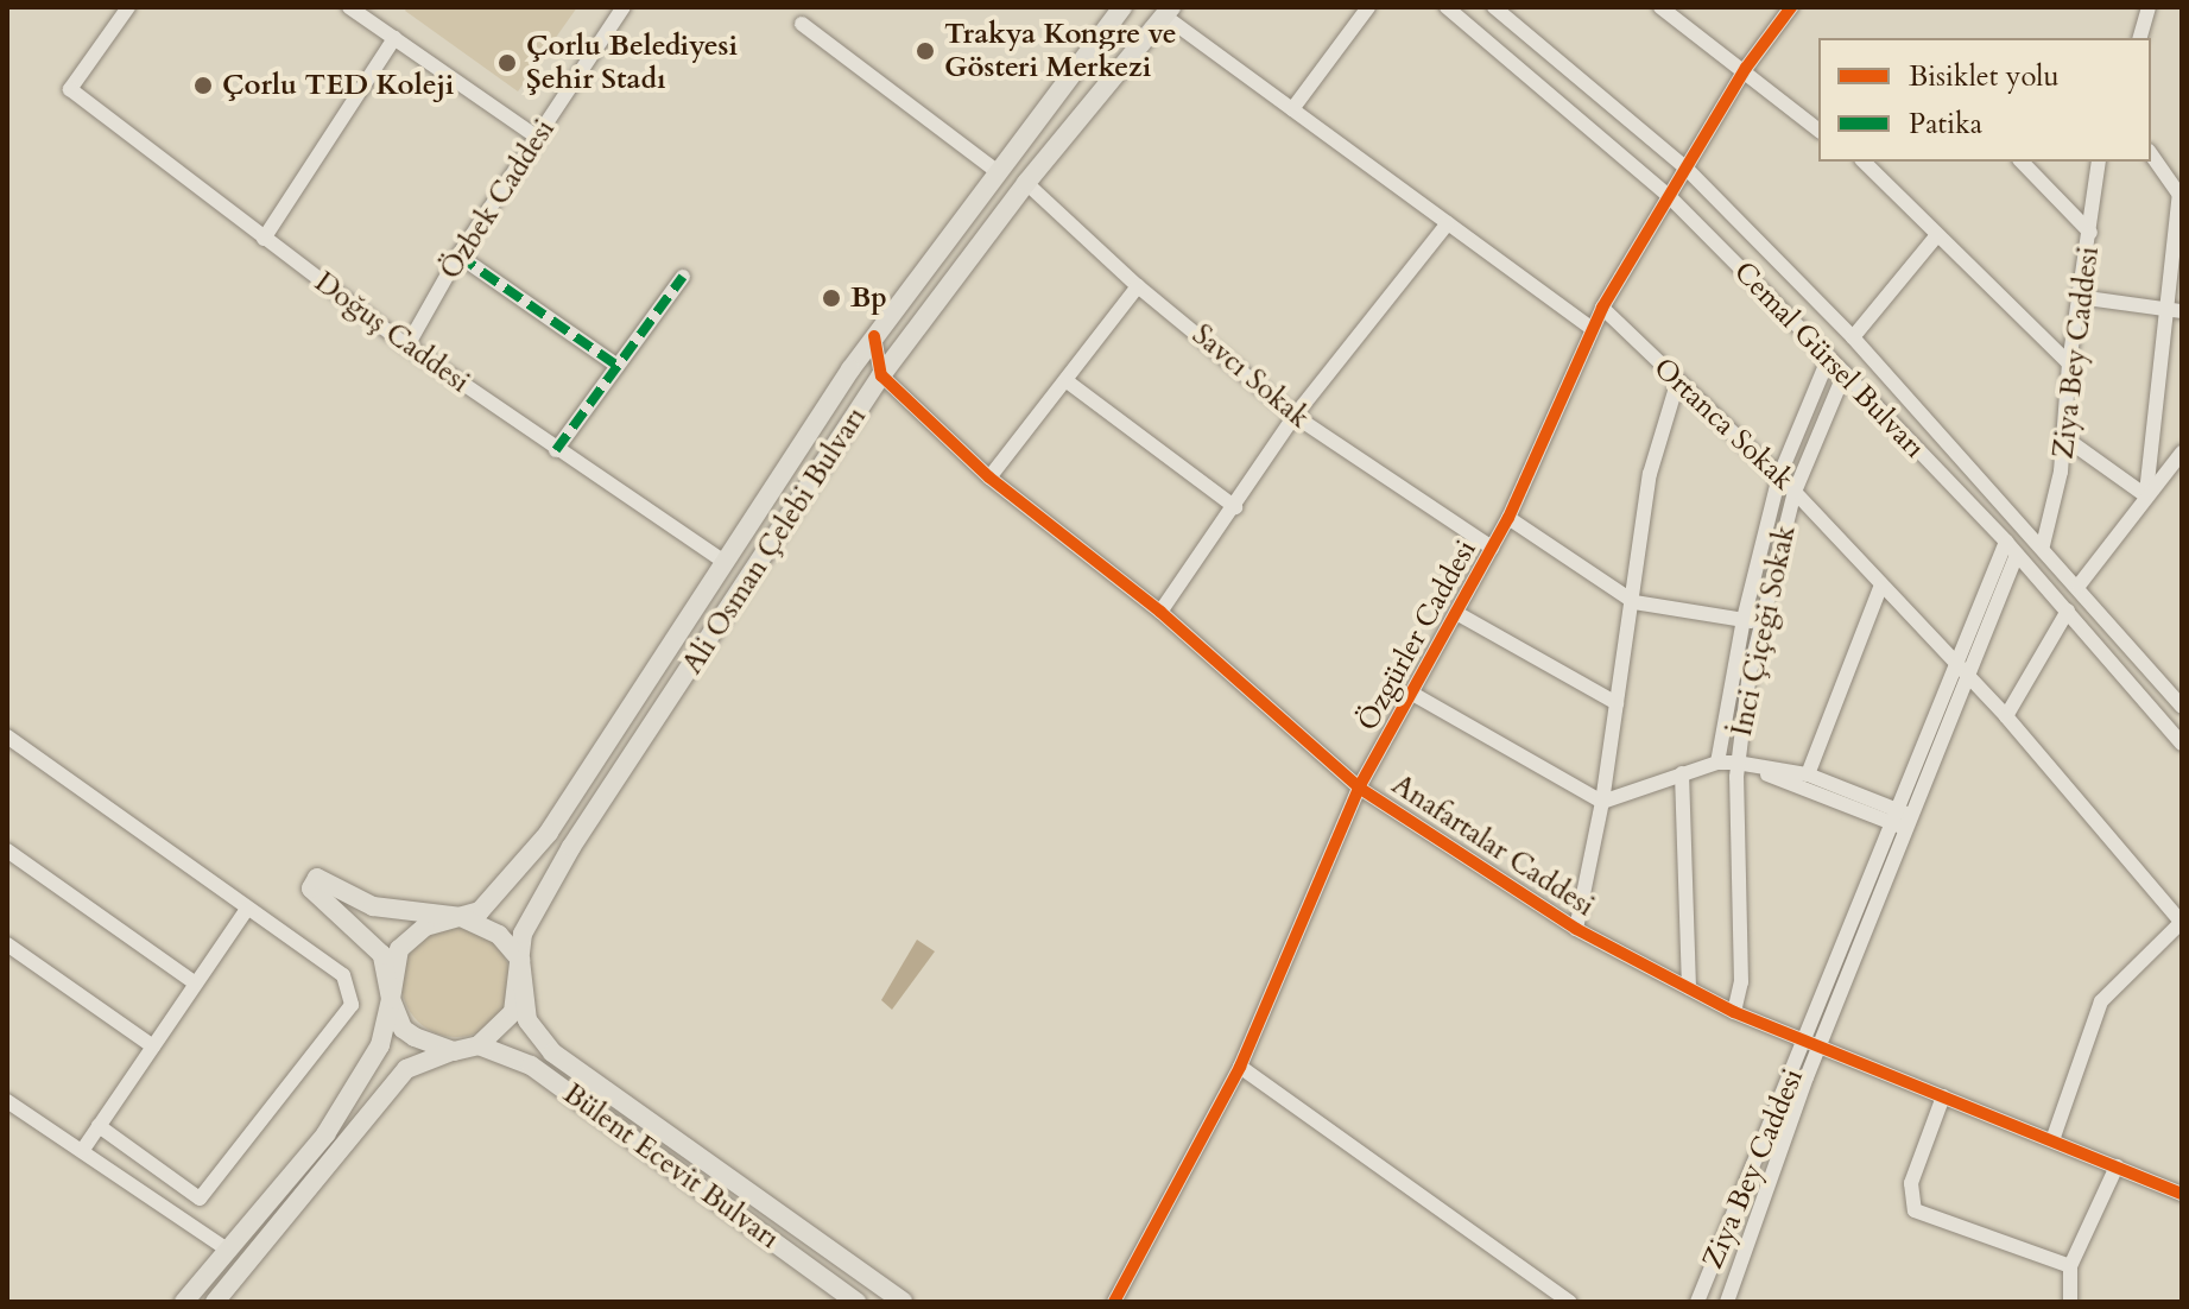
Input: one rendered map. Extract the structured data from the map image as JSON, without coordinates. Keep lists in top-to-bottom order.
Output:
{
  "streets": {
    "main road": ["Ali Osman Çelebi Bulvarı", "Bülent Ecevit Bulvarı"],
    "street": [
      "Özbek Caddesi",
      "Doğuş Caddesi",
      "Ziya Bey Caddesi",
      "Cemal Gürsel Bulvarı",
      "Savcı Sokak",
      "Ortanca Sokak",
      "İnci Çiçeği Sokak",
      "Özgürler Caddesi",
      "Anafartalar Caddesi"
    ]
  },
  "crossings": [
    ["Özbek Caddesi", "Doğuş Caddesi"],
    ["Doğuş Caddesi", "Ali Osman Çelebi Bulvarı"],
    ["Ziya Bey Caddesi", "Cemal Gürsel Bulvarı"],
    ["Ziya Bey Caddesi", "Ortanca Sokak"],
    ["Ziya Bey Caddesi", "Anafartalar Caddesi"],
    ["Cemal Gürsel Bulvarı", "İnci Çiçeği Sokak"],
    ["Cemal Gürsel Bulvarı", "Özgürler Caddesi"],
    ["Savcı Sokak", "Ali Osman Çelebi Bulvarı"],
    ["Savcı Sokak", "Özgürler Caddesi"],
    ["Ortanca Sokak", "İnci Çiçeği Sokak"],
    ["Ortanca Sokak", "Özgürler Caddesi"],
    ["Ali Osman Çelebi Bulvarı", "Anafartalar Caddesi"],
    ["Ali Osman Çelebi Bulvarı", "Bülent Ecevit Bulvarı"],
    ["İnci Çiçeği Sokak", "Anafartalar Caddesi"],
    ["Özgürler Caddesi", "Anafartalar Caddesi"]
  ],
  "places": [
    "Trakya Kongre ve Gösteri Merkezi",
    "Çorlu Belediyesi Şehir Stadı",
    "Çorlu TED Koleji",
    "Bp"
  ],
  "legend": ["Bisiklet yolu", "Patika"]
}
